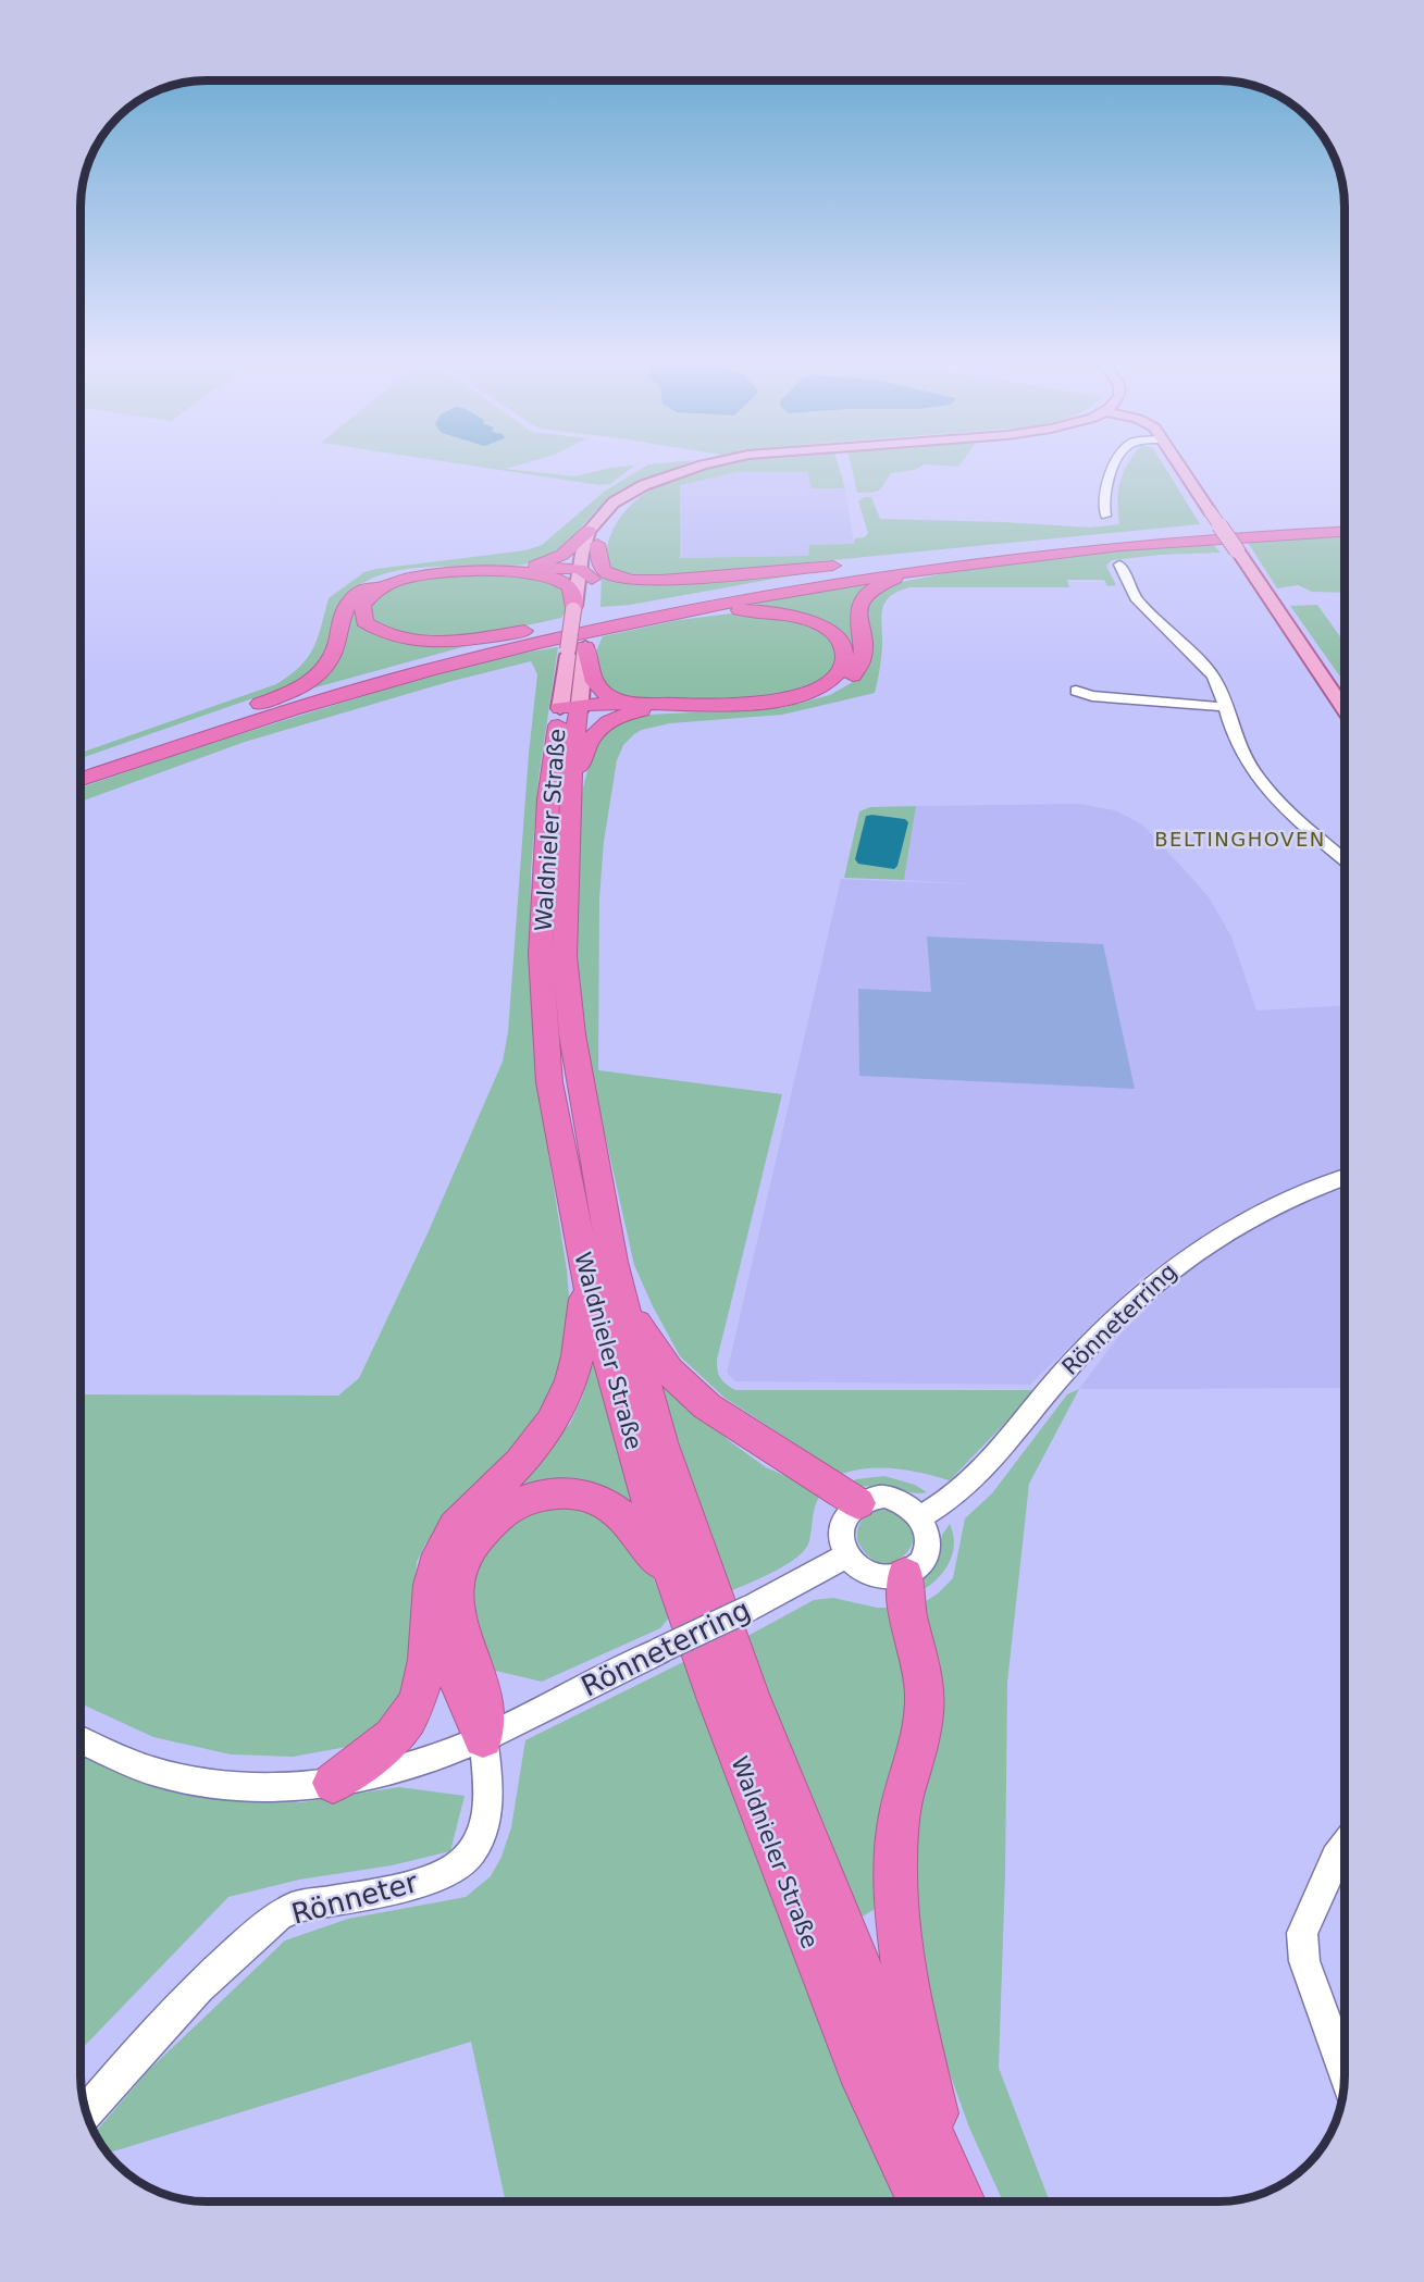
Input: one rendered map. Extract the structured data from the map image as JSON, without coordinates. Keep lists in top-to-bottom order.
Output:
{
  "streets": {
    "highway": ["Waldnieler Straße"],
    "street": ["Rönneterring", "Rönneter"]
  },
  "crossings": [
    ["Rönneterring", "Rönneter"]
  ],
  "districts": ["BELTINGHOVEN"]
}
